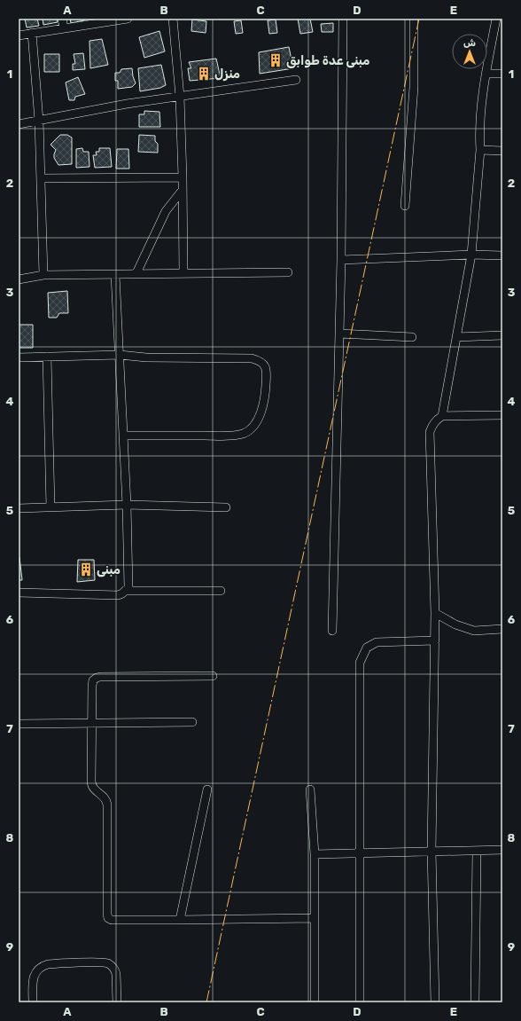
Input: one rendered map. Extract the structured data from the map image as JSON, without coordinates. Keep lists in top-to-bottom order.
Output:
{
  "places": {
    "building": ["مبنى عدة طوابق", "منزل", "مبنى"]
  },
  "north": "top",
  "grid": {
    "columns": [
      "A",
      "B",
      "C",
      "D",
      "E"
    ],
    "rows": [
      "1",
      "2",
      "3",
      "4",
      "5",
      "6",
      "7",
      "8",
      "9"
    ]
  }
}
